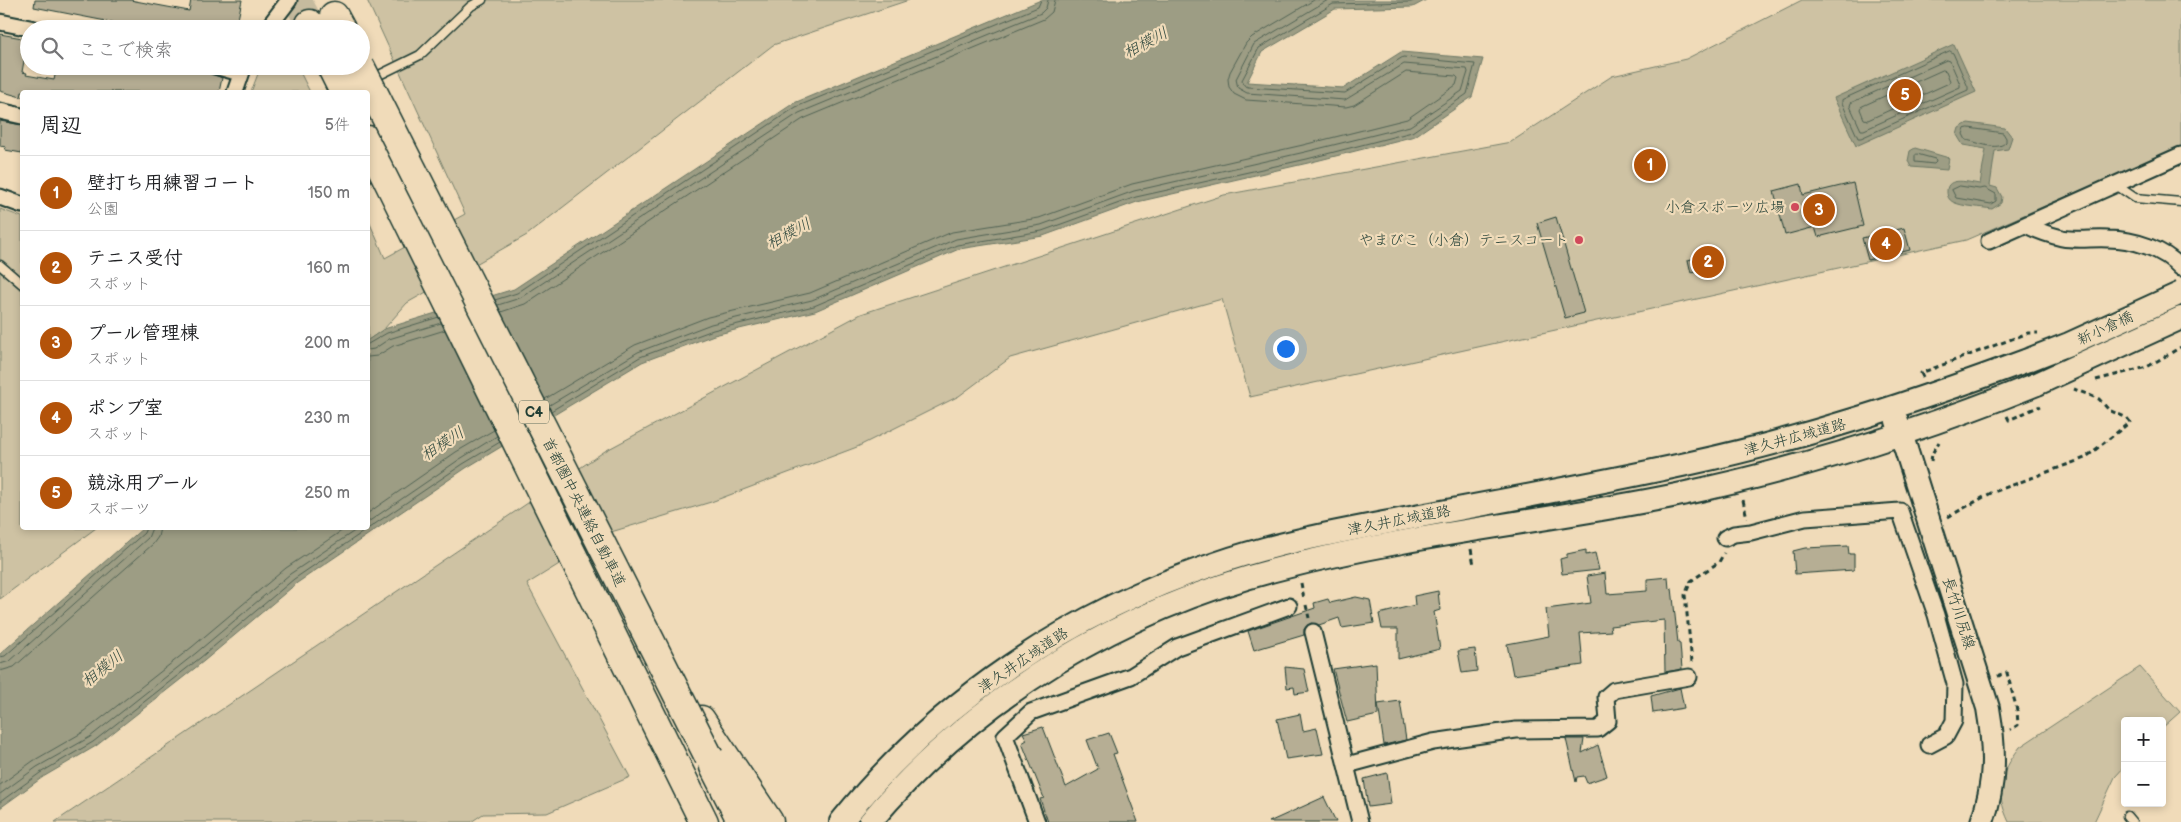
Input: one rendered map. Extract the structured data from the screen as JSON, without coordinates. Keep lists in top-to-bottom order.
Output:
{
  "streets": {
    "highway": ["C4", "首都圏中央連絡自動車道"],
    "main road": ["新小倉橋", "津久井広域道路", "長竹川尻線"]
  },
  "crossings": [
    ["新小倉橋", "津久井広域道路"],
    ["津久井広域道路", "長竹川尻線"]
  ],
  "water": ["相模川"],
  "places": ["小倉スポーツ広場", "やまびこ（小倉）テニスコート"],
  "page": {
    "search": "ここで検索",
    "pins": [
      "5",
      "1",
      "3",
      "4",
      "2"
    ],
    "heading": ["周辺", "5件"],
    "list": [
      {
        "mark": "1",
        "name": "壁打ち用練習コート",
        "note": "公園",
        "value": "150 m"
      },
      {
        "mark": "2",
        "name": "テニス受付",
        "note": "スポット",
        "value": "160 m"
      },
      {
        "mark": "3",
        "name": "プール管理棟",
        "note": "スポット",
        "value": "200 m"
      },
      {
        "mark": "4",
        "name": "ポンプ室",
        "note": "スポット",
        "value": "230 m"
      },
      {
        "mark": "5",
        "name": "競泳用プール",
        "note": "スポーツ",
        "value": "250 m"
      }
    ],
    "map_buttons": ["+", "−"]
  }
}
